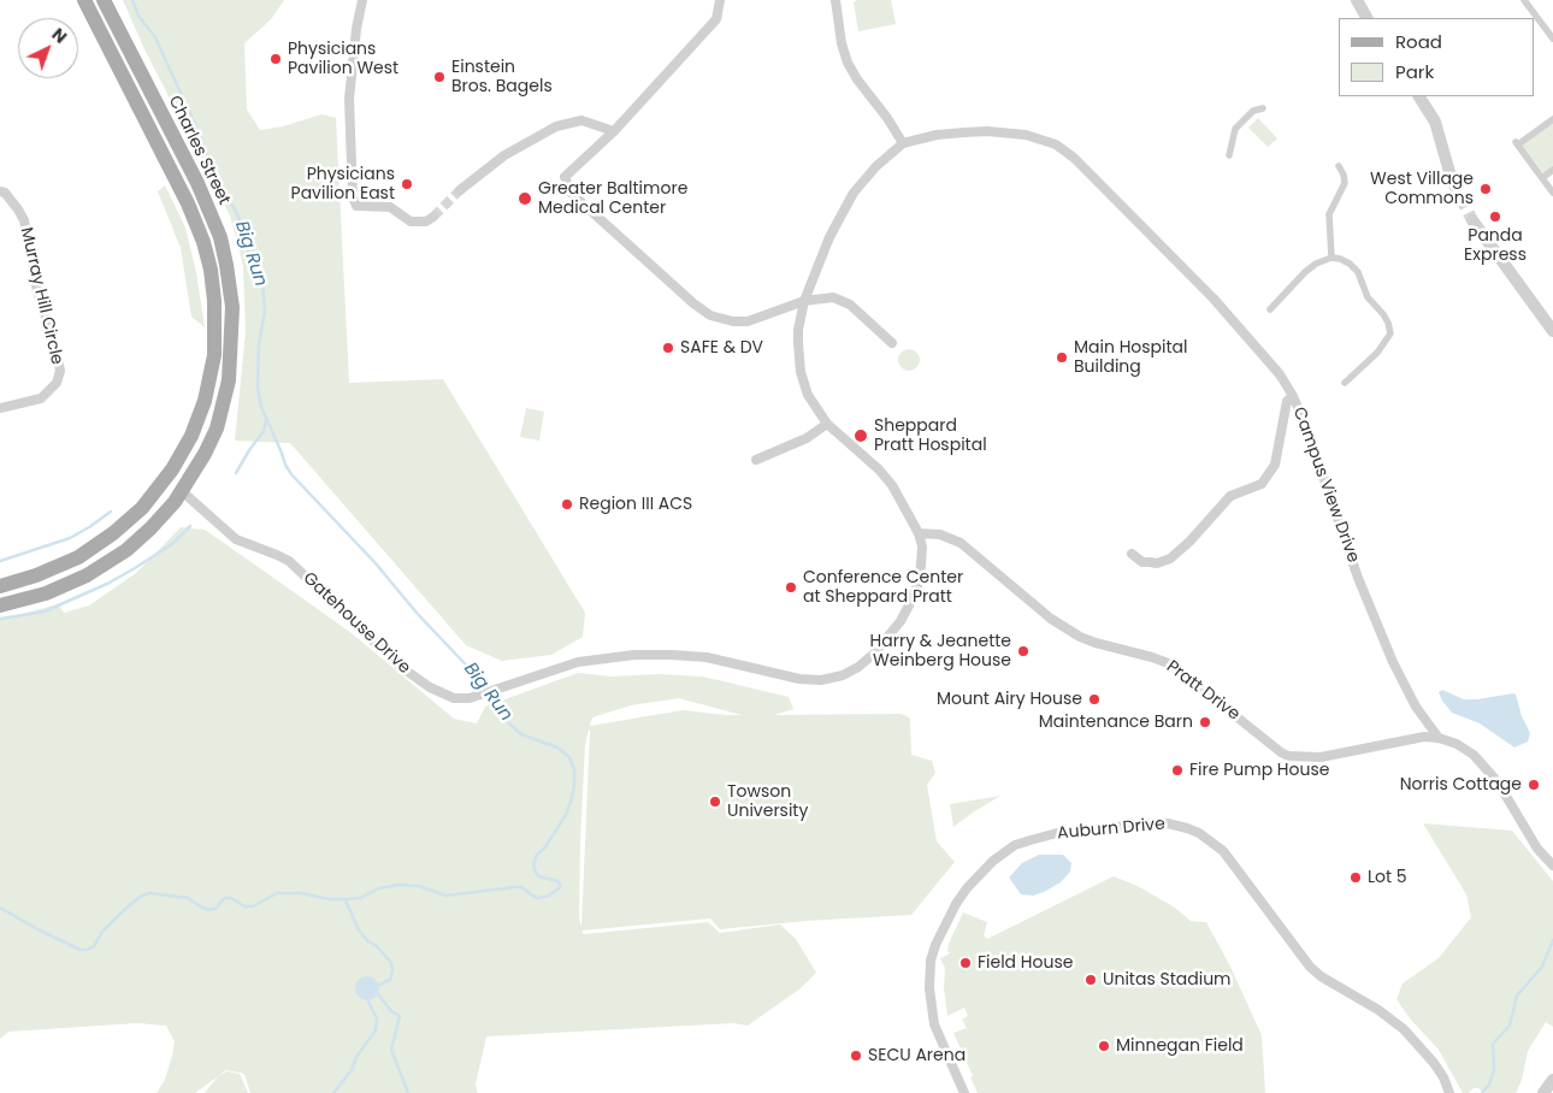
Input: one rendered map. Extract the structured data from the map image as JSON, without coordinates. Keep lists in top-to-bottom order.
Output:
{
  "streets": {
    "main road": ["Charles Street"],
    "street": [
      "Murray Hill Circle",
      "Campus View Drive",
      "Gatehouse Drive",
      "Pratt Drive",
      "Auburn Drive"
    ]
  },
  "crossings": [
    ["Charles Street", "Gatehouse Drive"],
    ["Campus View Drive", "Gatehouse Drive"],
    ["Campus View Drive", "Pratt Drive"],
    ["Gatehouse Drive", "Pratt Drive"]
  ],
  "water": ["Big Run"],
  "places": [
    "Physicians Pavilion West",
    "Einstein Bros. Bagels",
    "Physicians Pavilion East",
    "West Village Commons",
    "Greater Baltimore Medical Center",
    "Panda Express",
    "SAFE & DV",
    "Main Hospital Building",
    "Sheppard Pratt Hospital",
    "Region III ACS",
    "Conference Center at Sheppard Pratt",
    "Harry & Jeanette Weinberg House",
    "Mount Airy House",
    "Maintenance Barn",
    "Fire Pump House",
    "Norris Cottage",
    "Towson University",
    "Lot 5",
    "Field House",
    "Unitas Stadium",
    "Minnegan Field",
    "SECU Arena"
  ],
  "legend": ["Road", "Park"],
  "north": "top right"
}
